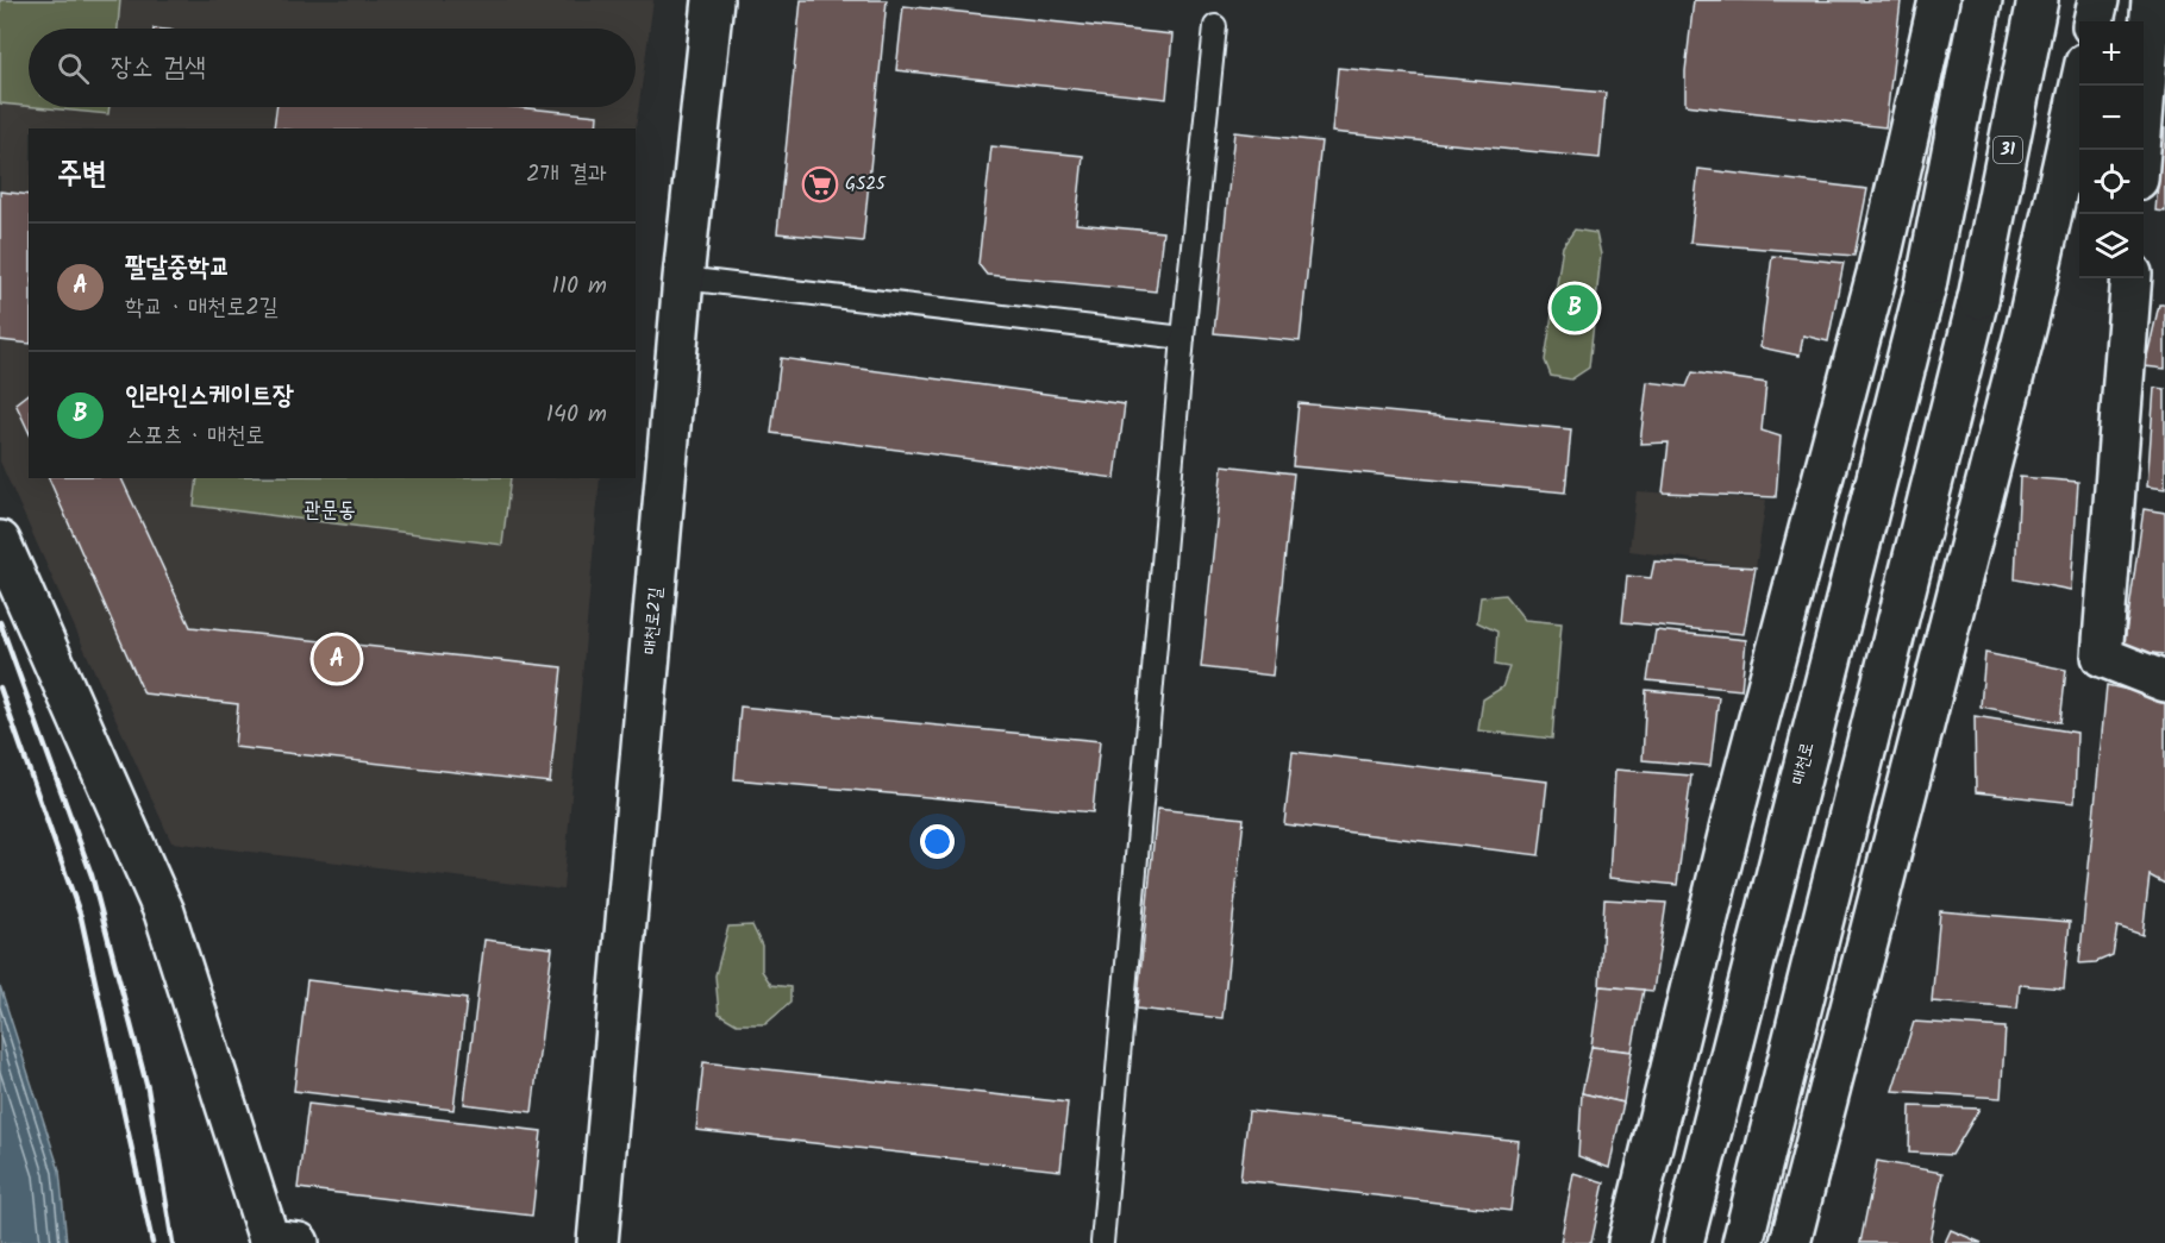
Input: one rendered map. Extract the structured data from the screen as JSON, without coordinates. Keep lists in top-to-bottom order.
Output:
{
  "streets": {
    "main road": ["31", "매천로2길", "매천로"]
  },
  "districts": ["관문동"],
  "places": {
    "supermarket": ["GS25"]
  },
  "page": {
    "map_buttons": ["+", "−"],
    "search": "장소 검색",
    "heading": ["주변", "2개 결과"],
    "list": [
      {
        "mark": "A",
        "name": "팔달중학교",
        "note": "학교 · 매천로2길",
        "value": "110 m"
      },
      {
        "mark": "B",
        "name": "인라인스케이트장",
        "note": "스포츠 · 매천로",
        "value": "140 m"
      }
    ],
    "pins": ["B", "A"]
  }
}
